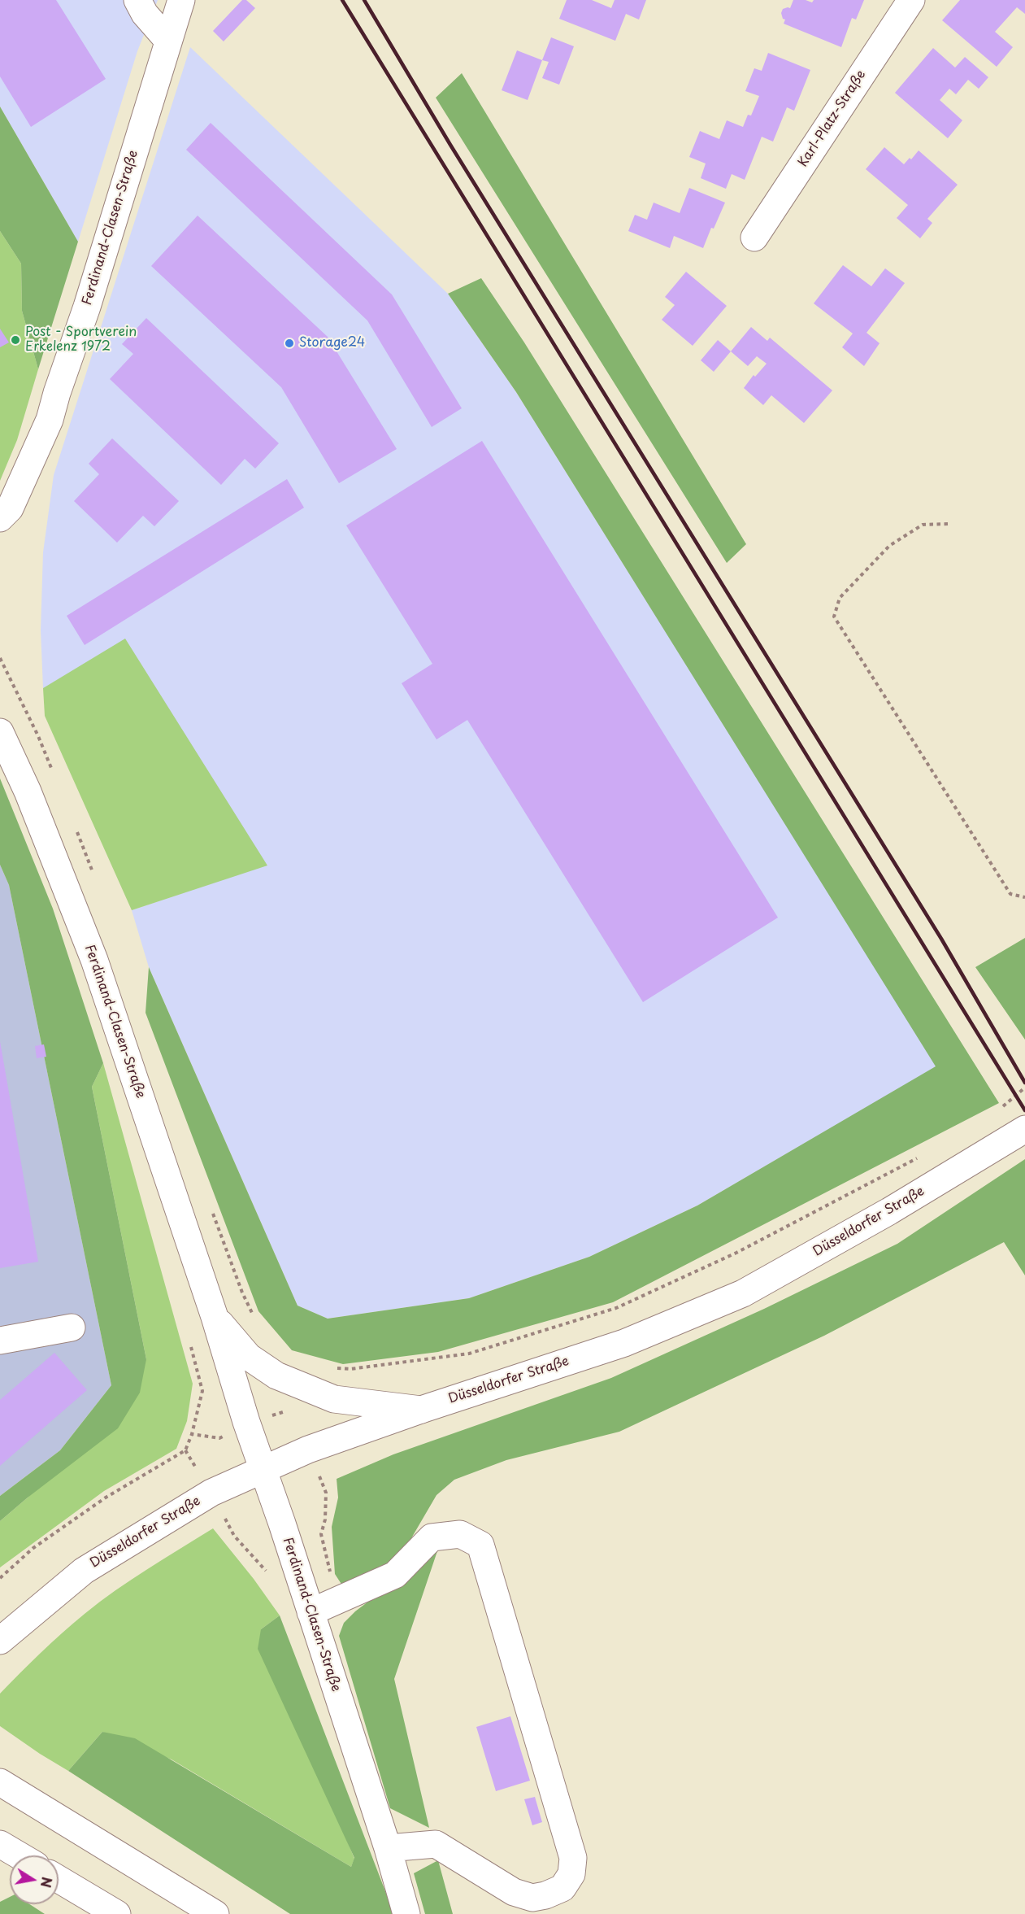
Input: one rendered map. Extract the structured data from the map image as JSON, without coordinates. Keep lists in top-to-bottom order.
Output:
{
  "streets": {
    "main road": ["Karl-Platz-Straße", "Ferdinand-Clasen-Straße", "Düsseldorfer Straße"]
  },
  "crossings": [
    ["Ferdinand-Clasen-Straße", "Düsseldorfer Straße"]
  ],
  "places": ["Post - Sportverein Erkelenz 1972", "Storage24"],
  "north": "right"
}
